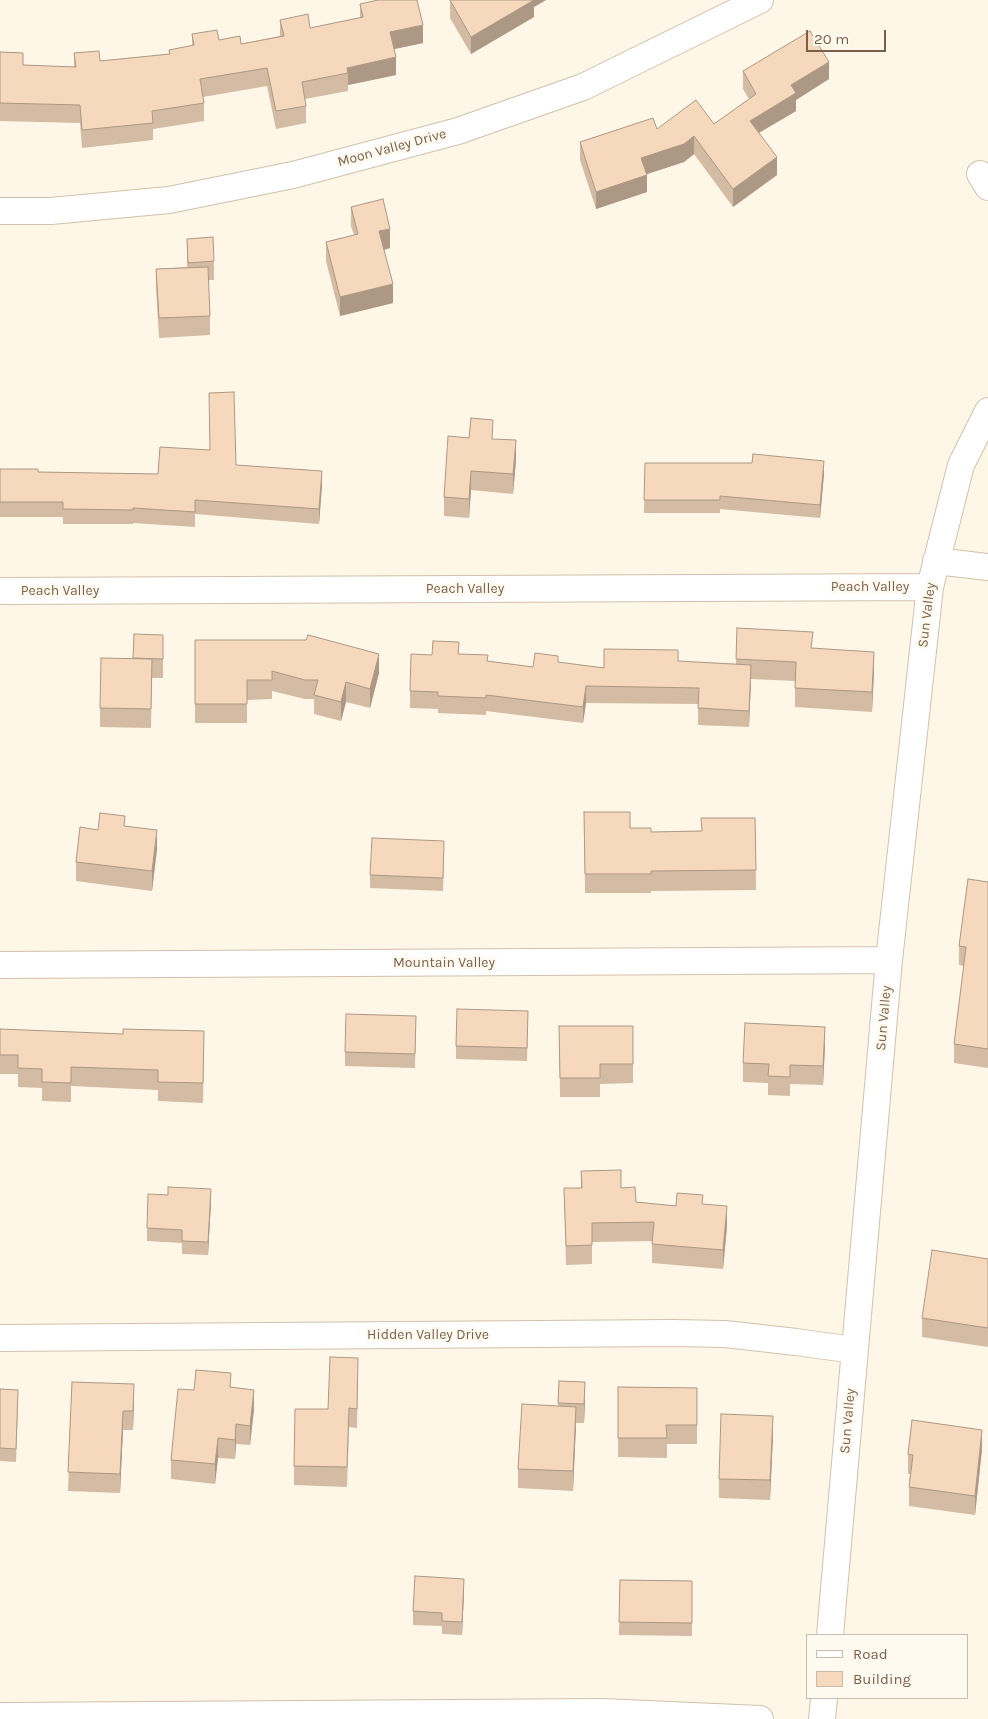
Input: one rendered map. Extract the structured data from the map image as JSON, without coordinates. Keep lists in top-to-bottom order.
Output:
{
  "streets": {
    "street": [
      "Moon Valley Drive",
      "Peach Valley",
      "Sun Valley",
      "Mountain Valley",
      "Hidden Valley Drive"
    ]
  },
  "crossings": [
    ["Peach Valley", "Sun Valley"],
    ["Sun Valley", "Mountain Valley"],
    ["Sun Valley", "Hidden Valley Drive"]
  ],
  "legend": ["Road", "Building"],
  "scale_bar": "20 m"
}
